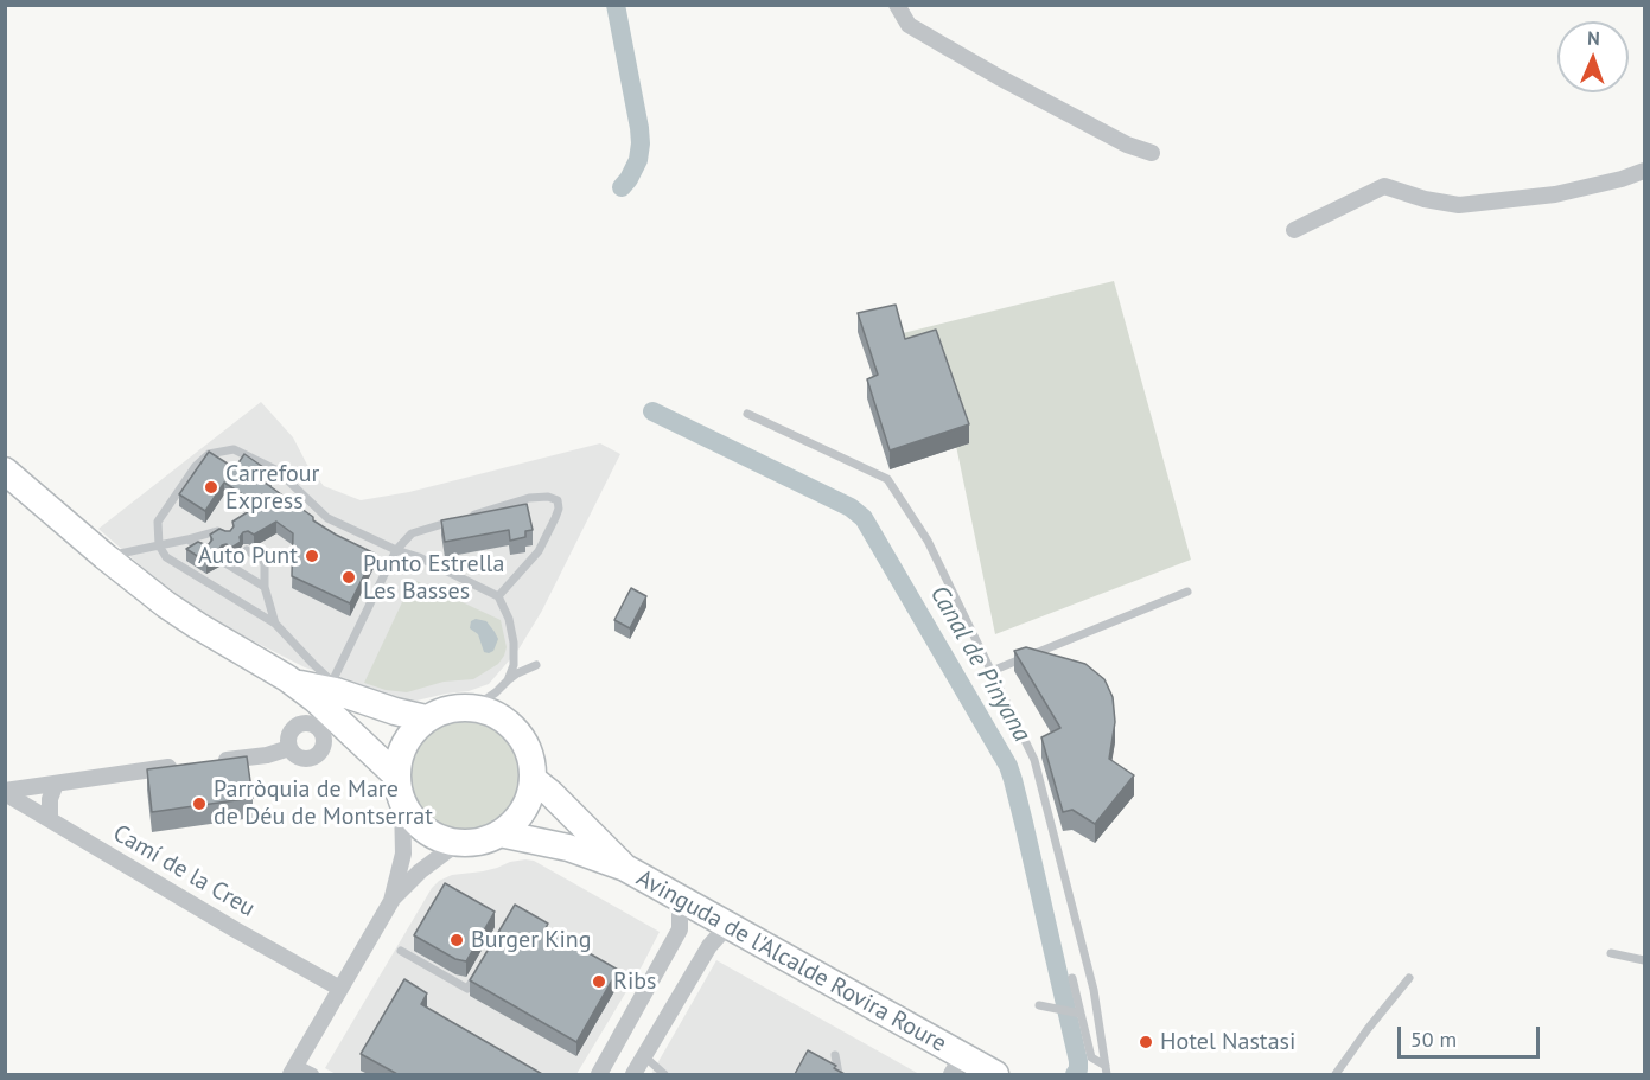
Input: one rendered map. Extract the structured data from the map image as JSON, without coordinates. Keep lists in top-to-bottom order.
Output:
{
  "streets": {
    "main road": ["Avinguda de l'Alcalde Rovira Roure"],
    "street": ["Camí de la Creu"]
  },
  "water": ["Canal de Pinyana"],
  "places": [
    "Carrefour Express",
    "Auto Punt",
    "Punto Estrella Les Basses",
    "Parròquia de Mare de Déu de Montserrat",
    "Burger King",
    "Ribs",
    "Hotel Nastasi"
  ],
  "scale_bar": "50 m",
  "north": "top"
}
